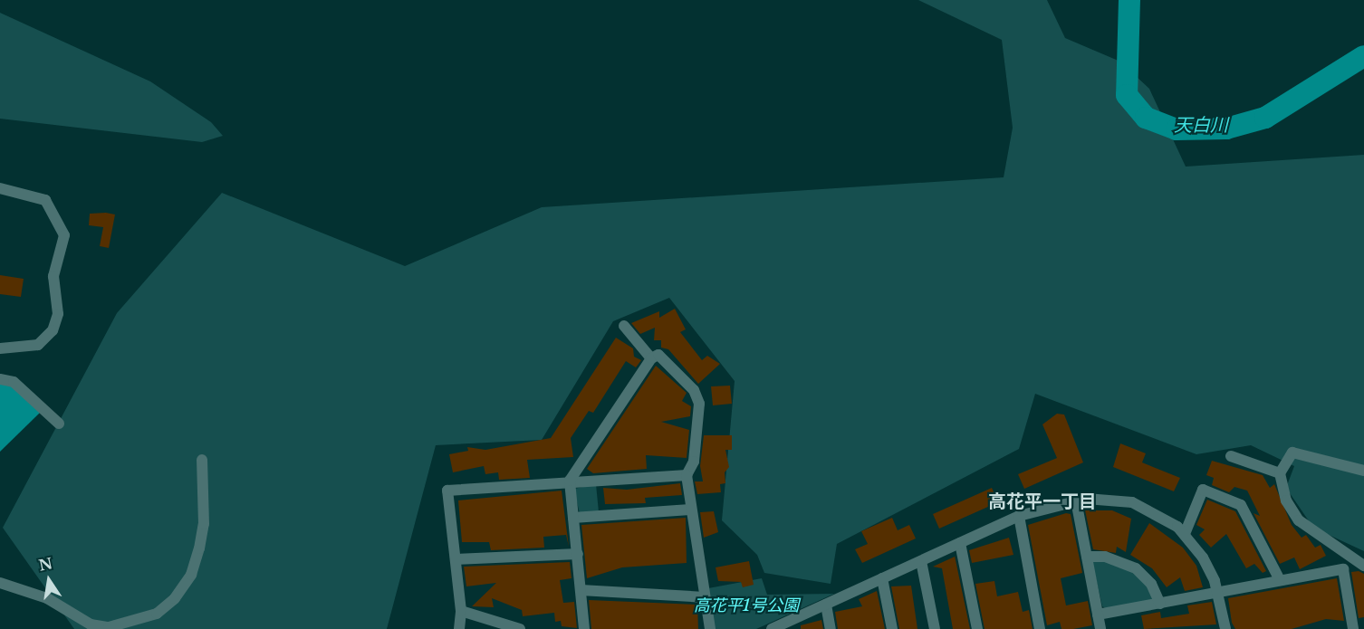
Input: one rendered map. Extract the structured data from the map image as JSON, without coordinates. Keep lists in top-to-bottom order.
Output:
{
  "districts": ["高花平一丁目"],
  "water": ["天白川"],
  "parks": ["高花平1号公園"],
  "north": "top"
}
